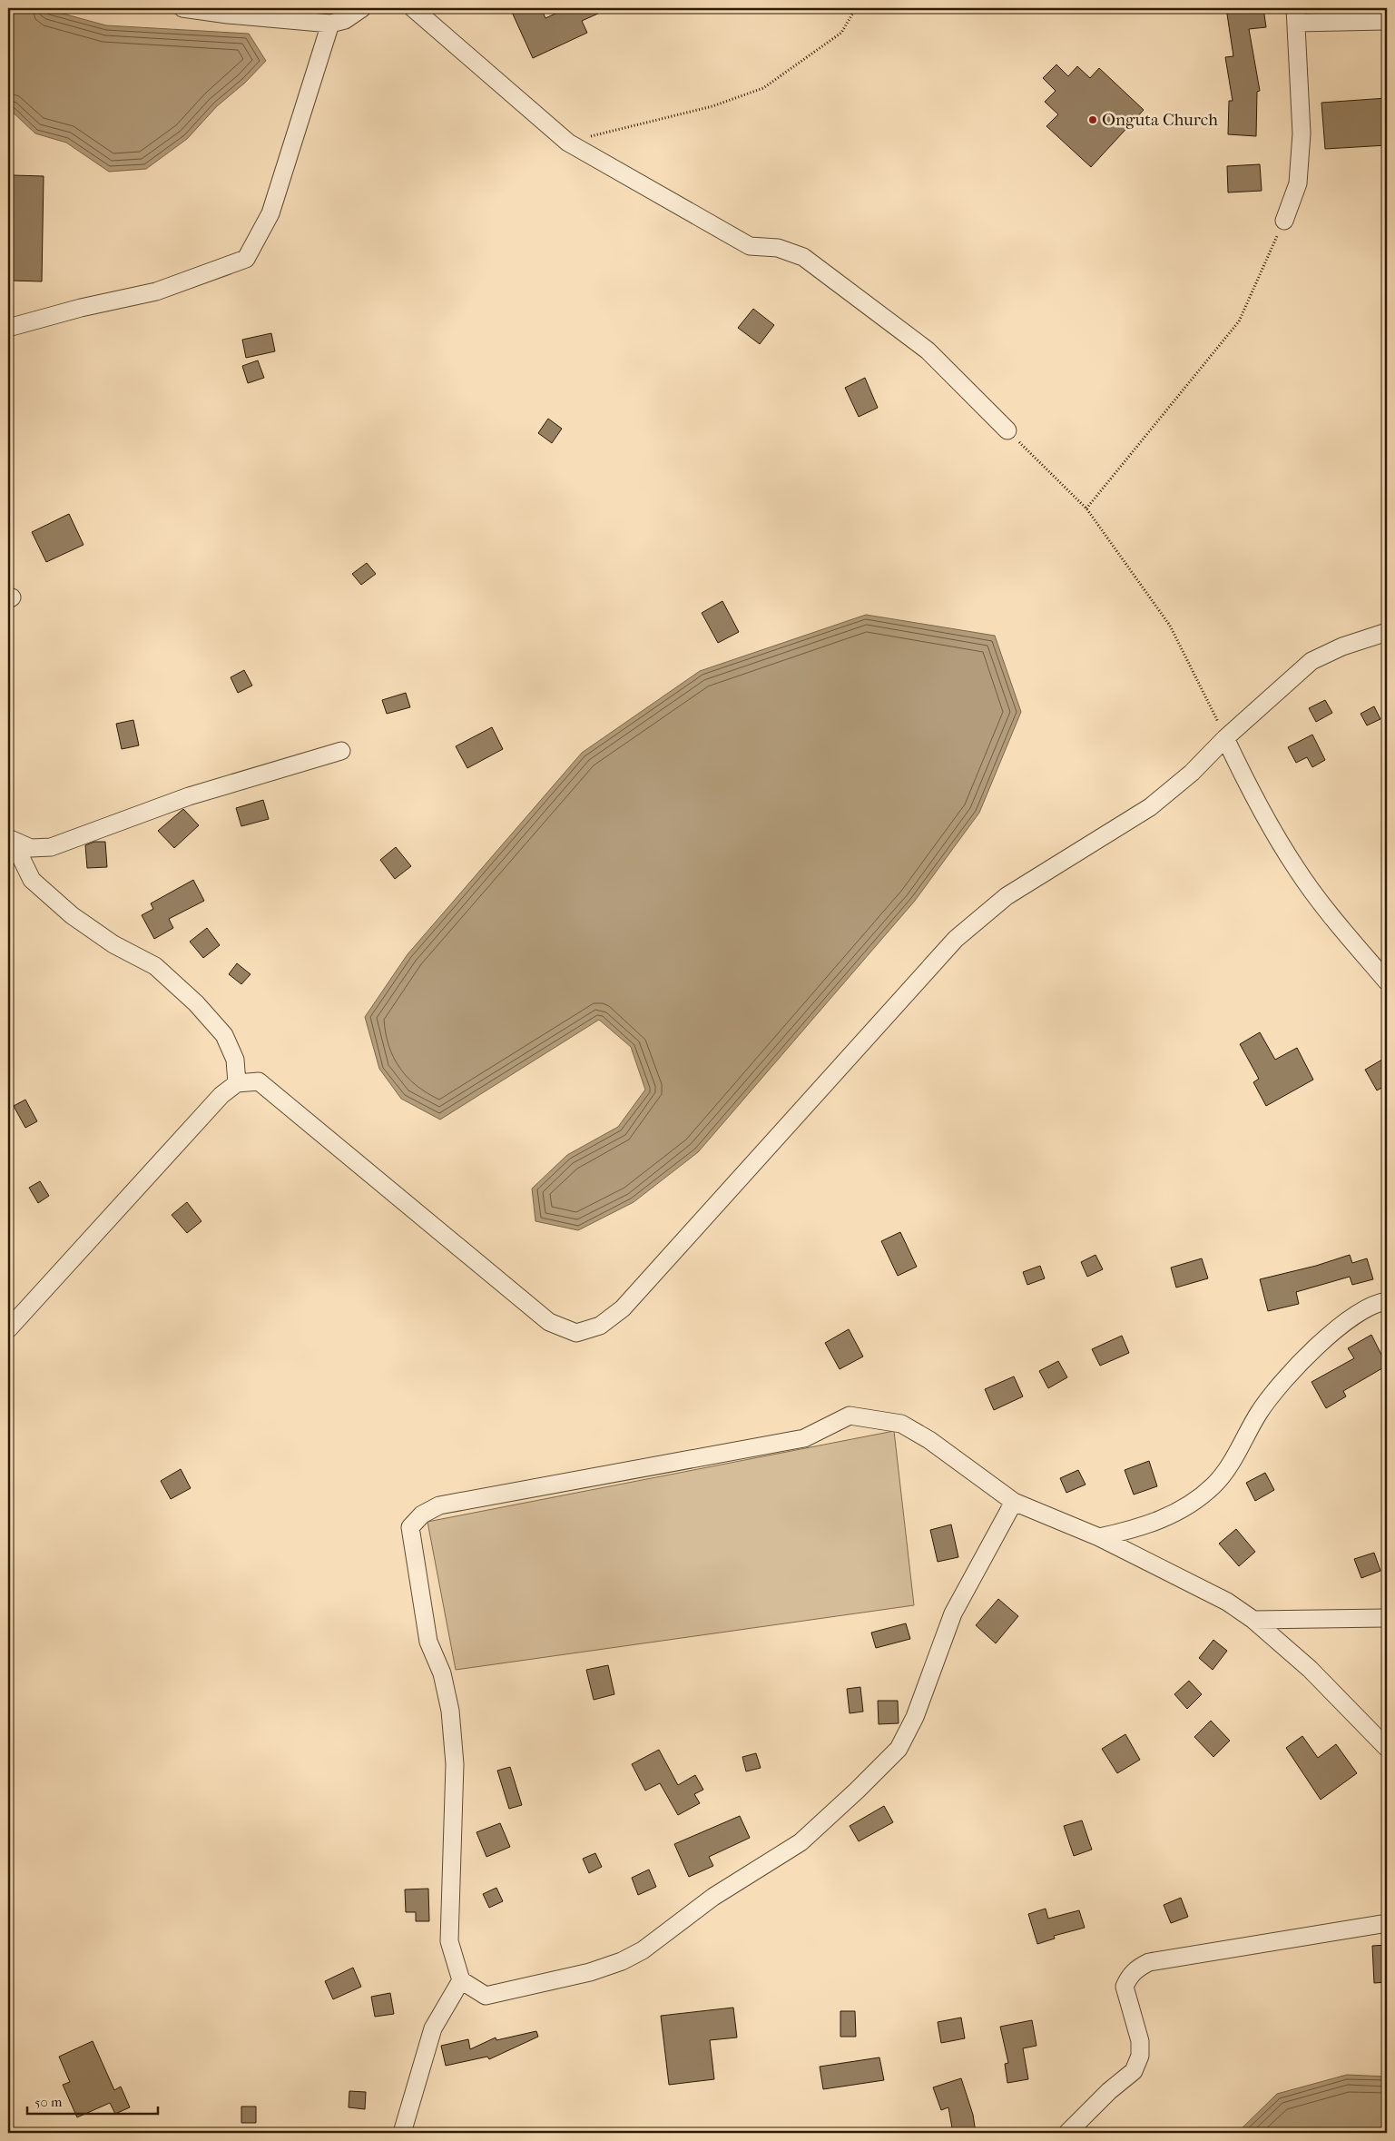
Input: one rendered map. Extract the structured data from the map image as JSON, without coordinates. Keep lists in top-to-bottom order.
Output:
{
  "places": ["Onguta Church"],
  "scale_bar": "50 m"
}
